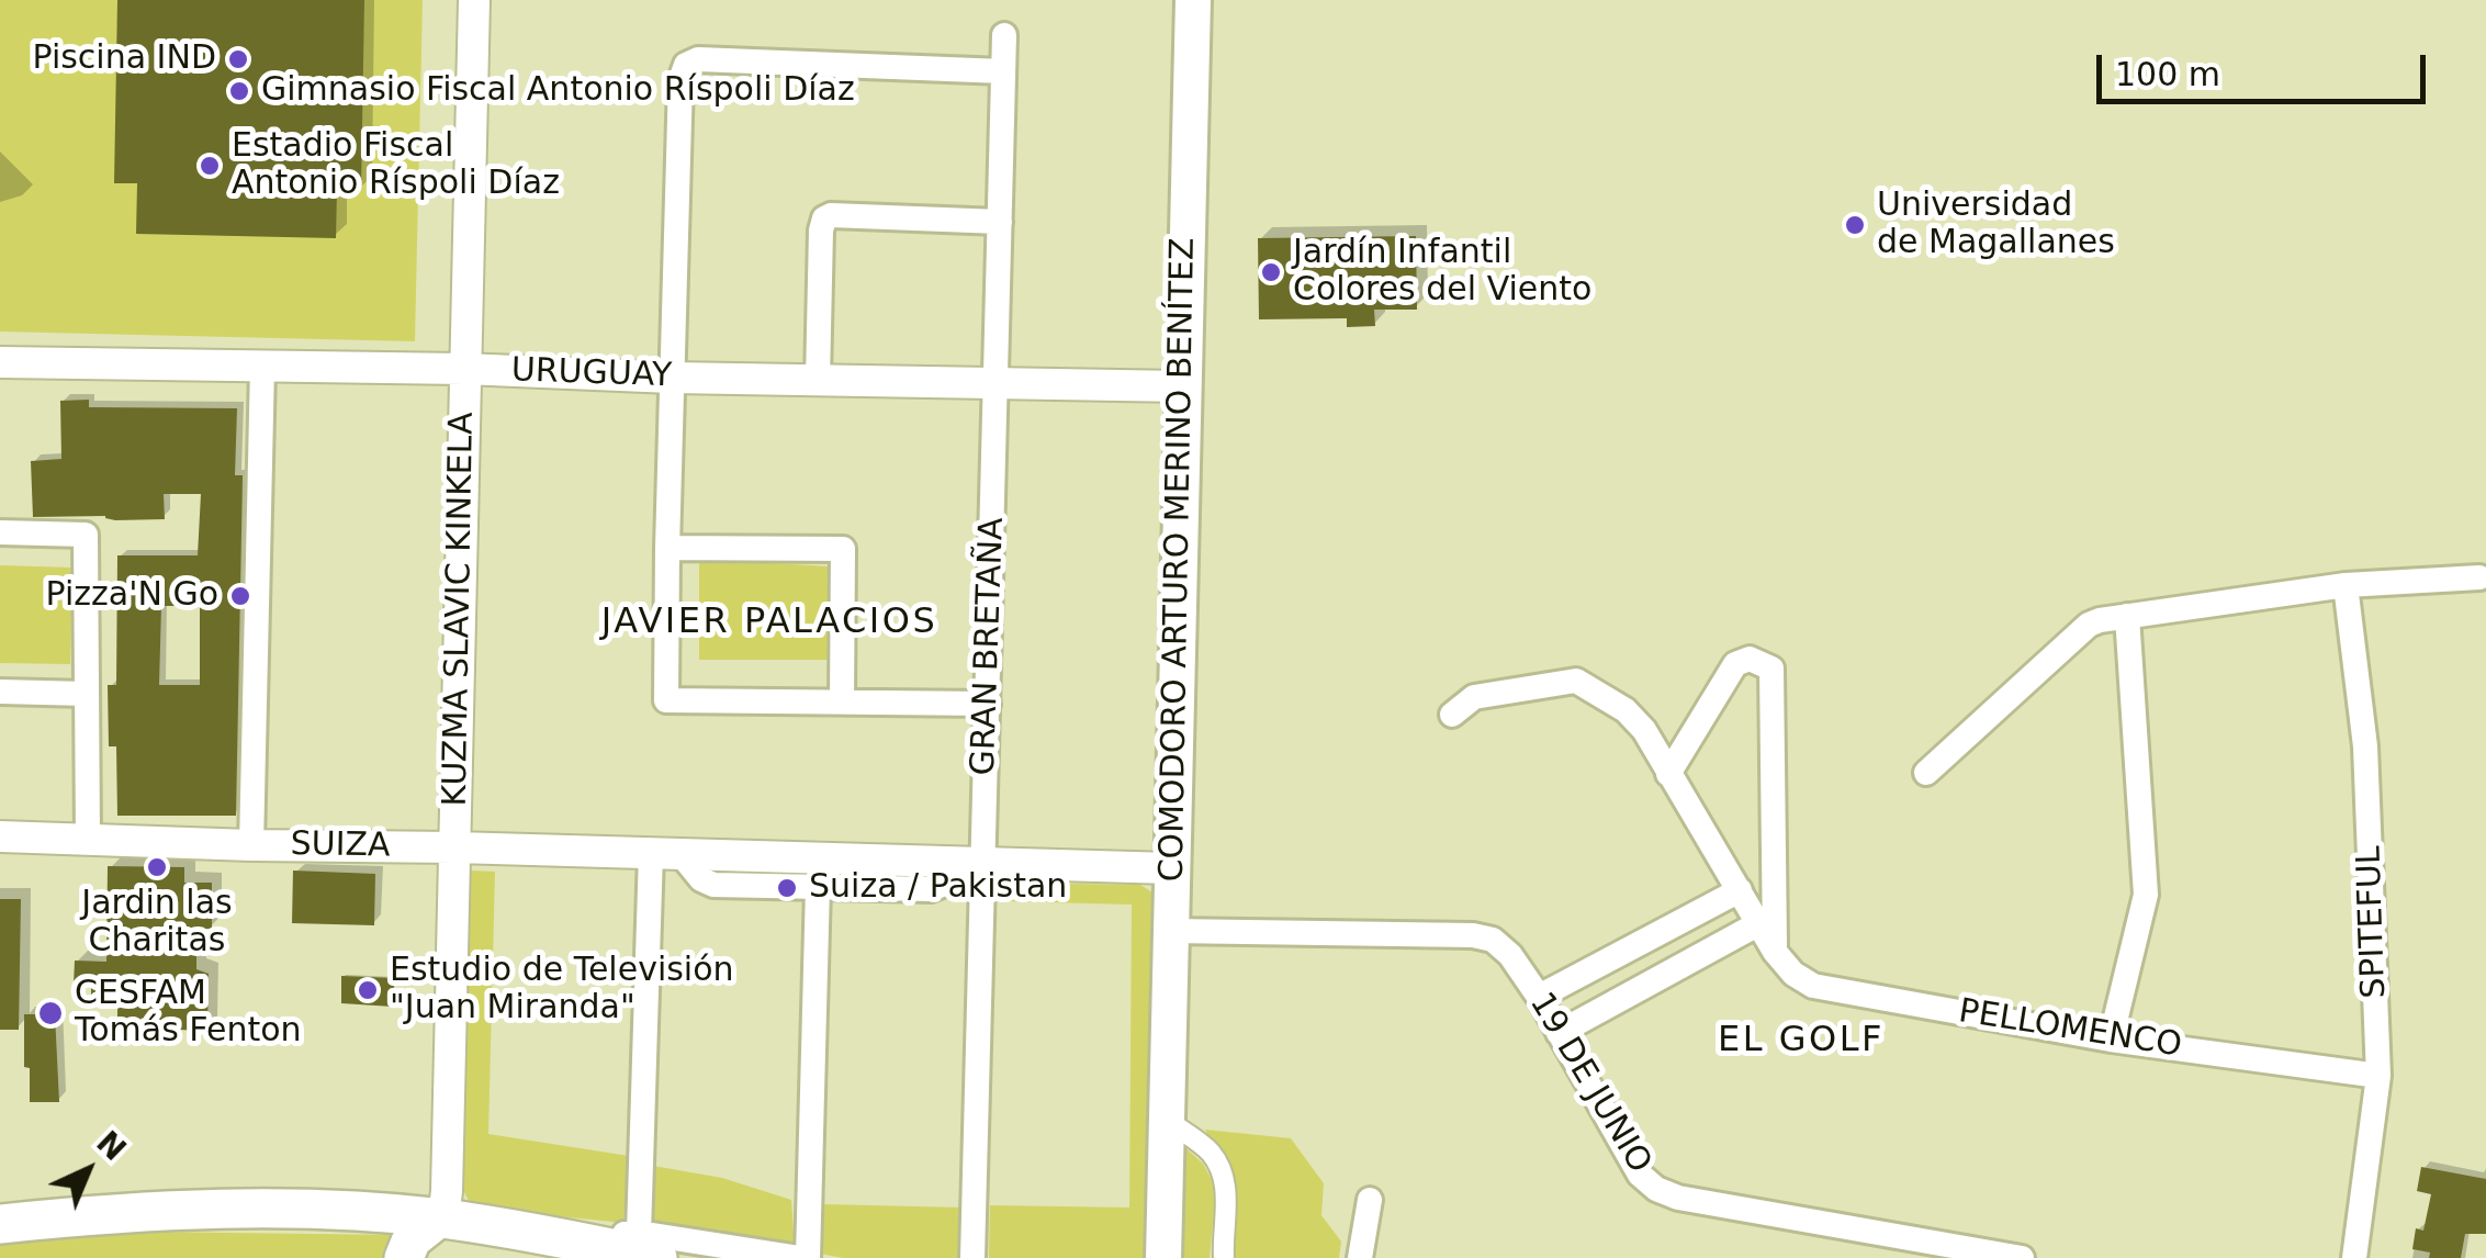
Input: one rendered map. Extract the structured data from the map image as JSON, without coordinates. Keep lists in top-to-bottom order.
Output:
{
  "streets": {
    "main road": ["COMODORO ARTURO MERINO BENÍTEZ"],
    "street": [
      "URUGUAY",
      "KUZMA SLAVIC KINKELA",
      "GRAN BRETAÑA",
      "SUIZA",
      "SPITEFUL",
      "PELLOMENCO",
      "19 DE JUNIO"
    ]
  },
  "crossings": [
    ["URUGUAY", "COMODORO ARTURO MERINO BENÍTEZ"],
    ["URUGUAY", "KUZMA SLAVIC KINKELA"],
    ["URUGUAY", "GRAN BRETAÑA"],
    ["COMODORO ARTURO MERINO BENÍTEZ", "SUIZA"],
    ["COMODORO ARTURO MERINO BENÍTEZ", "19 DE JUNIO"],
    ["KUZMA SLAVIC KINKELA", "SUIZA"],
    ["GRAN BRETAÑA", "SUIZA"],
    ["SPITEFUL", "PELLOMENCO"]
  ],
  "districts": ["JAVIER PALACIOS", "EL GOLF"],
  "places": [
    "Piscina IND",
    "Gimnasio Fiscal Antonio Ríspoli Díaz",
    "Estadio Fiscal Antonio Ríspoli Díaz",
    "Universidad de Magallanes",
    "Jardín Infantil Colores del Viento",
    "Pizza'N Go",
    "Jardin las Charitas",
    "Suiza / Pakistan",
    "Estudio de Televisión \"Juan Miranda\"",
    "CESFAM Tomás Fenton"
  ],
  "scale_bar": "100 m",
  "north": "top right"
}
